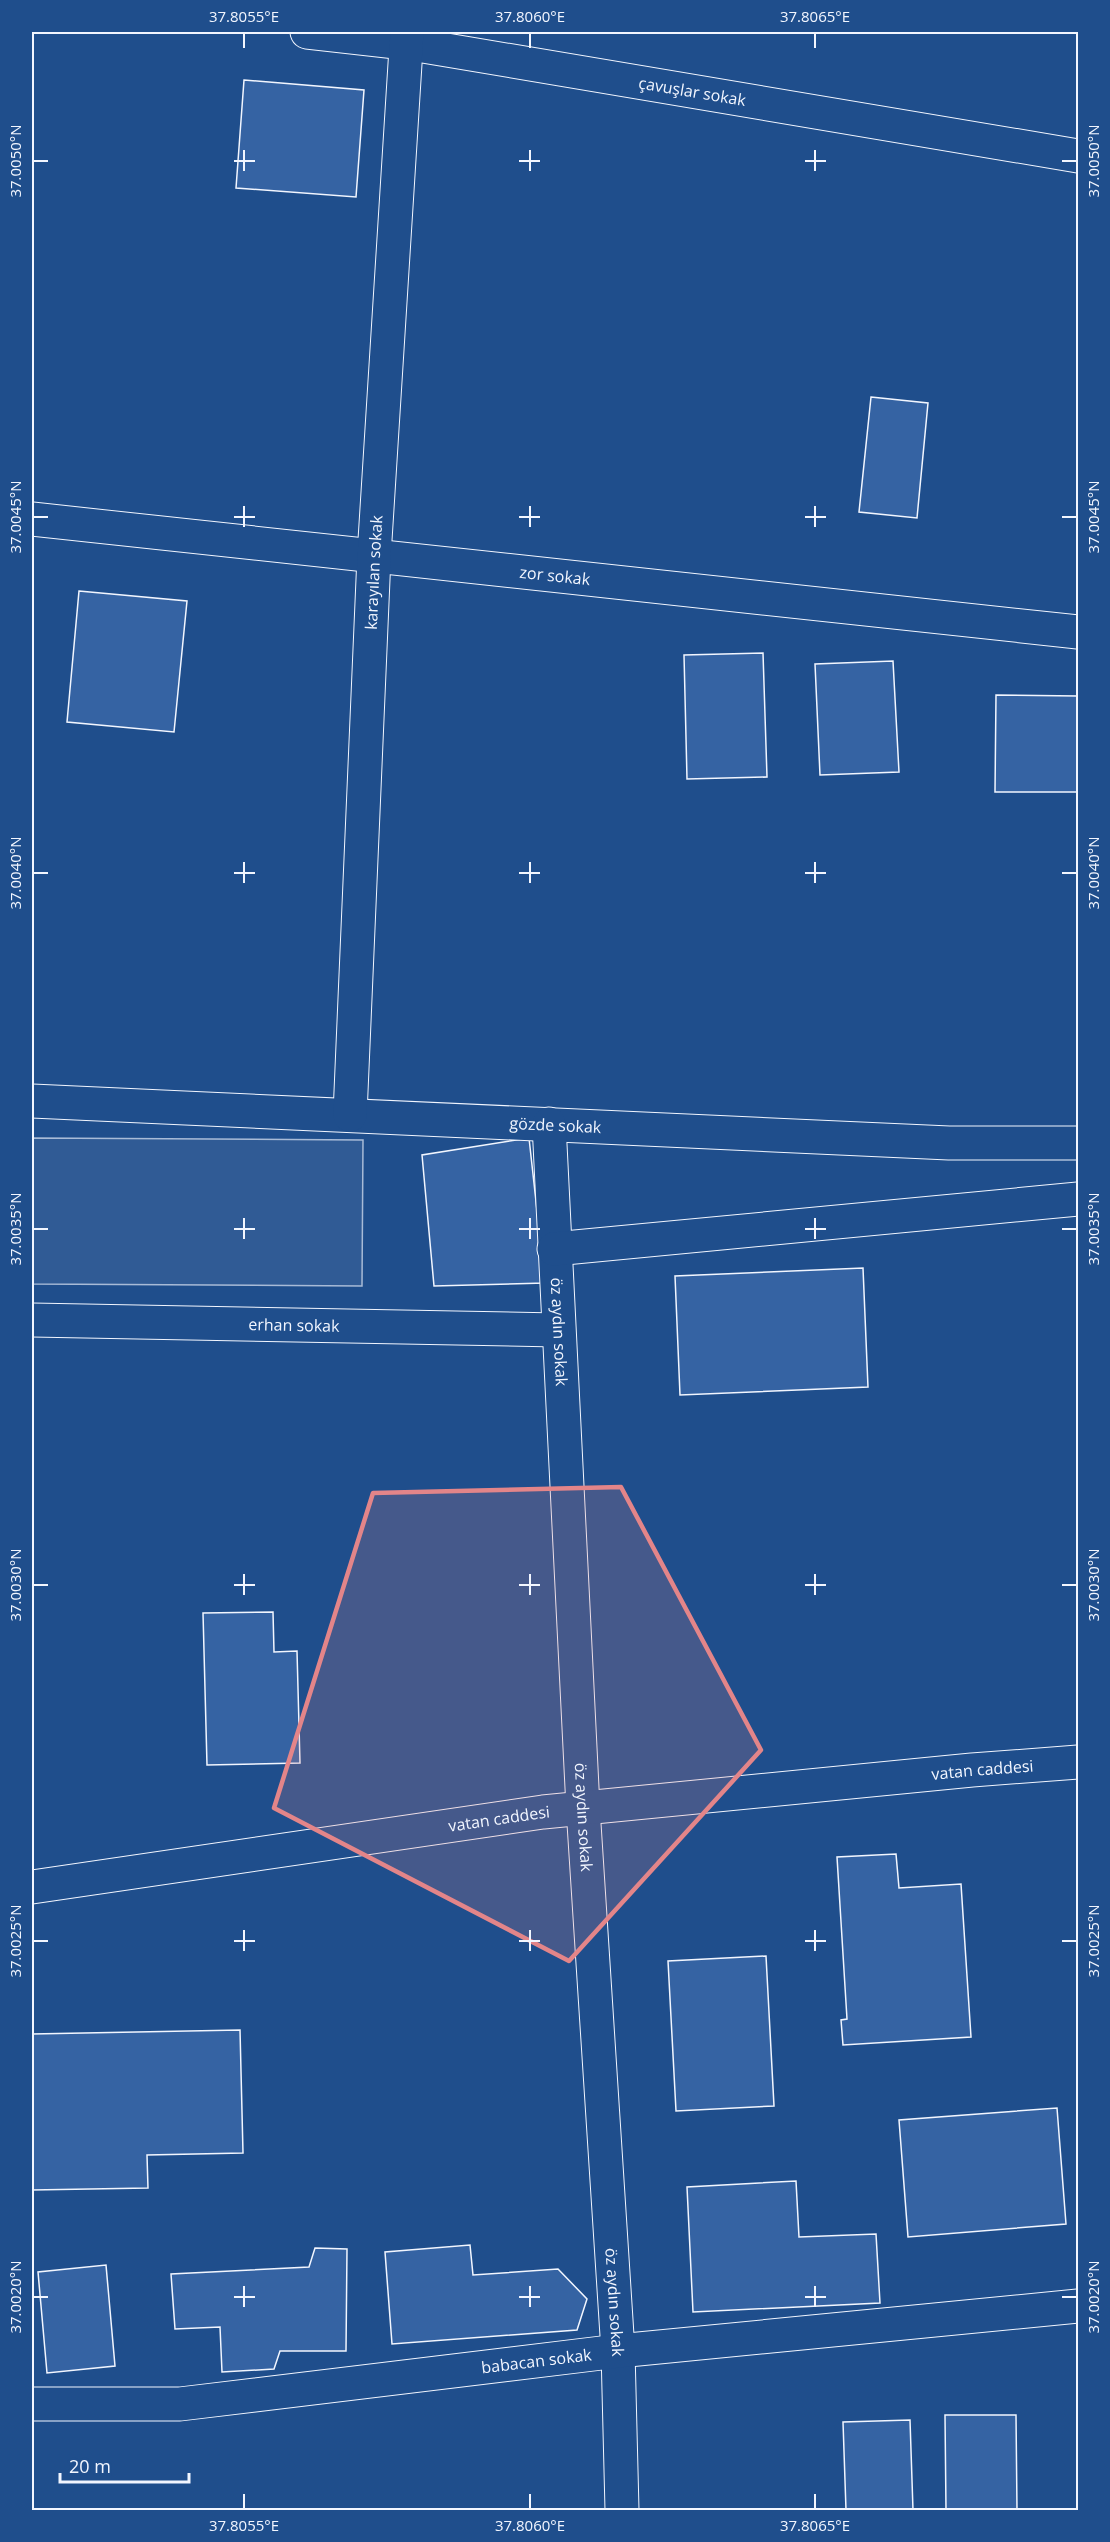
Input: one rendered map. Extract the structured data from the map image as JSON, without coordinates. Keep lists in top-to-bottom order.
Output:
{
  "streets": {
    "street": [
      "çavuşlar sokak",
      "karayılan sokak",
      "zor sokak",
      "gözde sokak",
      "erhan sokak",
      "öz aydın sokak",
      "vatan caddesi",
      "babacan sokak"
    ]
  },
  "crossings": [
    ["çavuşlar sokak", "karayılan sokak"],
    ["karayılan sokak", "zor sokak"],
    ["karayılan sokak", "gözde sokak"],
    ["gözde sokak", "öz aydın sokak"],
    ["erhan sokak", "öz aydın sokak"],
    ["öz aydın sokak", "vatan caddesi"],
    ["öz aydın sokak", "babacan sokak"]
  ],
  "scale_bar": "20 m",
  "coordinates": [
    "37.8055°E",
    "37.8060°E",
    "37.8065°E",
    "37.0050°N",
    "37.0045°N",
    "37.0040°N",
    "37.0035°N",
    "37.0030°N",
    "37.0025°N",
    "37.0020°N"
  ]
}
